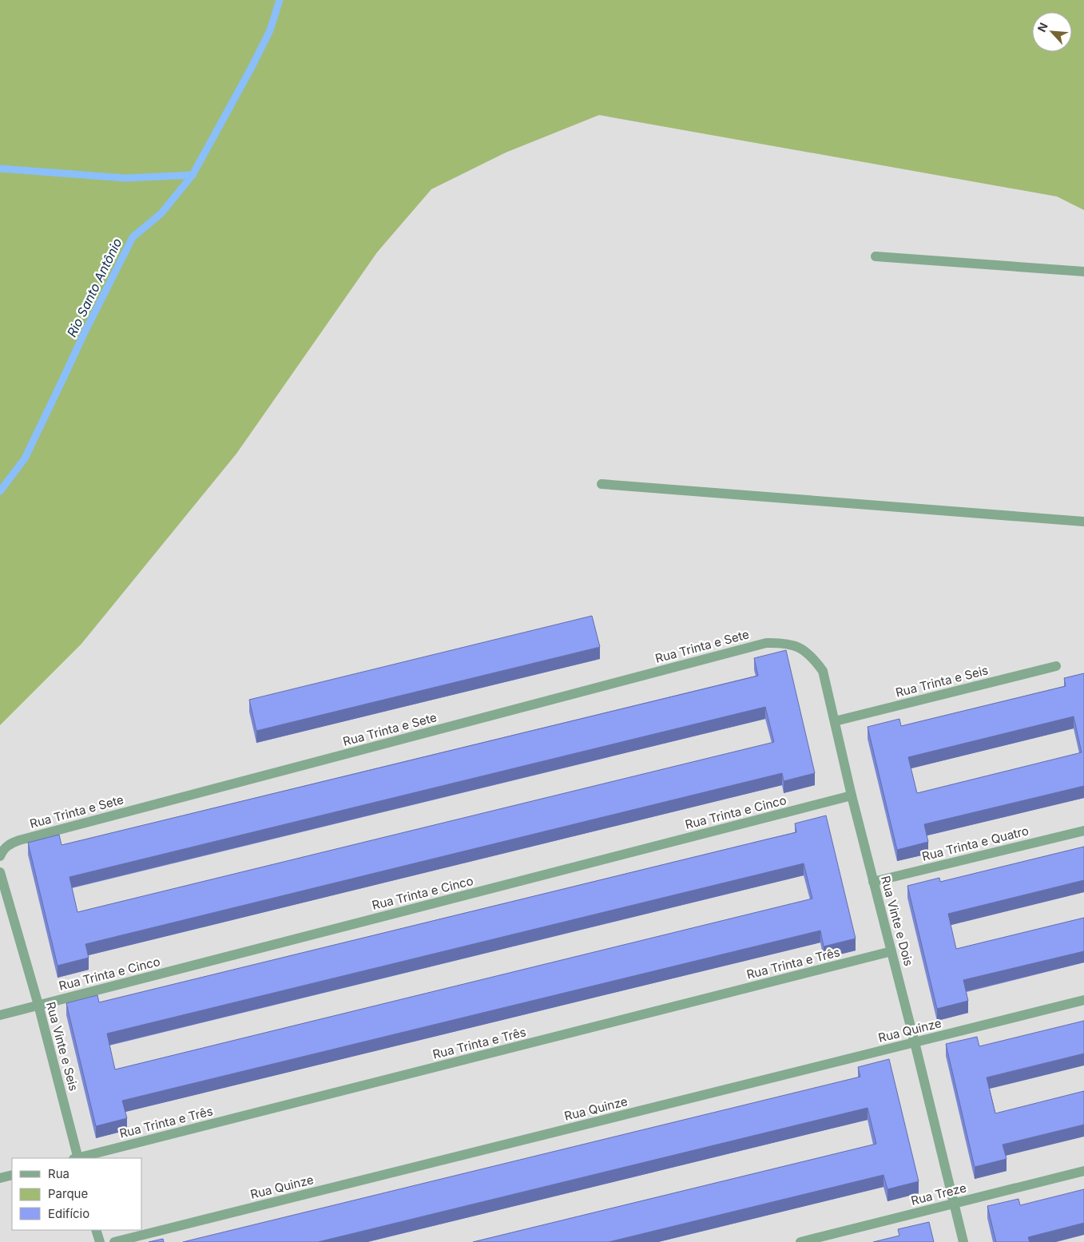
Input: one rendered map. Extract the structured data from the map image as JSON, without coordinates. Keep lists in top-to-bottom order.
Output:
{
  "streets": {
    "street": [
      "Rua Trinta e Sete",
      "Rua Trinta e Seis",
      "Rua Trinta e Cinco",
      "Rua Trinta e Quatro",
      "Rua Vinte e Dois",
      "Rua Trinta e Três",
      "Rua Quinze",
      "Rua Vinte e Seis",
      "Rua Treze"
    ]
  },
  "crossings": [
    ["Rua Trinta e Sete", "Rua Vinte e Dois"],
    ["Rua Trinta e Seis", "Rua Vinte e Dois"],
    ["Rua Trinta e Cinco", "Rua Vinte e Dois"],
    ["Rua Trinta e Cinco", "Rua Vinte e Seis"],
    ["Rua Trinta e Quatro", "Rua Vinte e Dois"],
    ["Rua Vinte e Dois", "Rua Trinta e Três"],
    ["Rua Vinte e Dois", "Rua Quinze"],
    ["Rua Vinte e Dois", "Rua Treze"]
  ],
  "water": ["Rio Santo Antônio"],
  "legend": ["Rua", "Parque", "Edifício"],
  "north": "top left"
}
